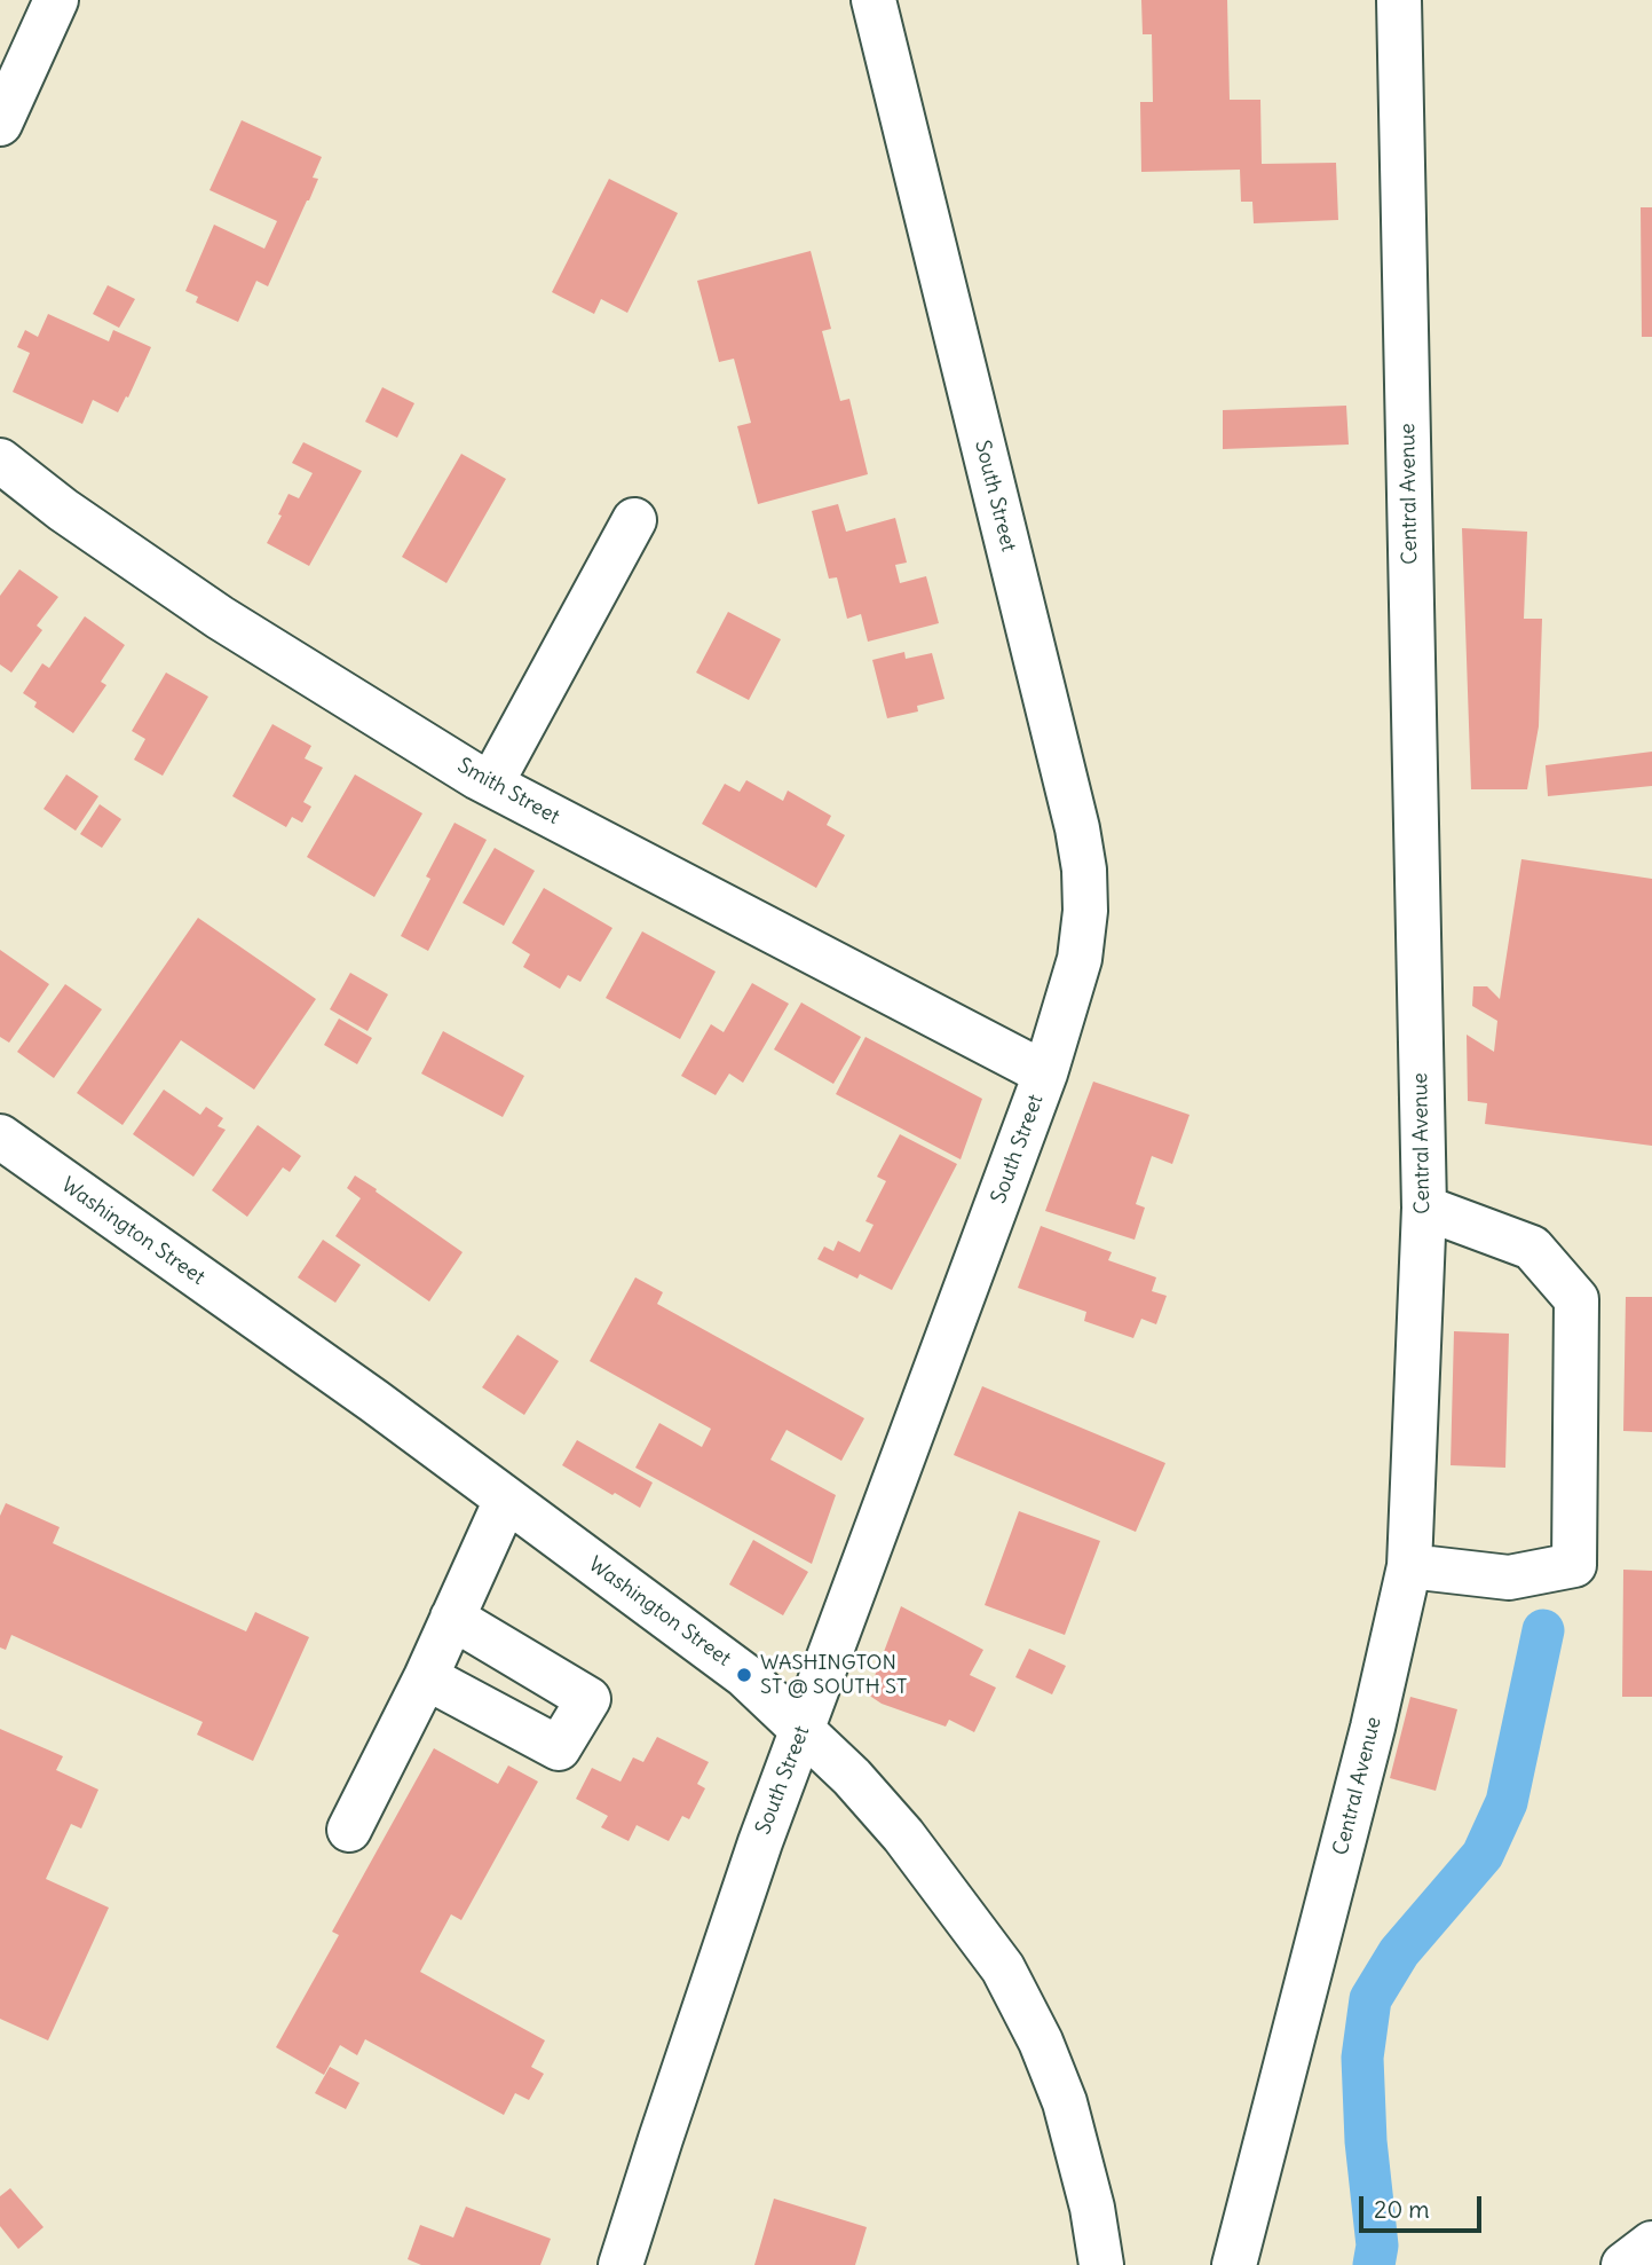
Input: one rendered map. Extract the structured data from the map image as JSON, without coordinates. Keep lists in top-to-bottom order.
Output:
{
  "streets": {
    "street": [
      "Central Avenue",
      "South Street",
      "Smith Street",
      "Washington Street"
    ]
  },
  "crossings": [
    ["South Street", "Smith Street"],
    ["South Street", "Washington Street"]
  ],
  "places": ["WASHINGTON ST @ SOUTH ST"],
  "scale_bar": "20 m"
}
